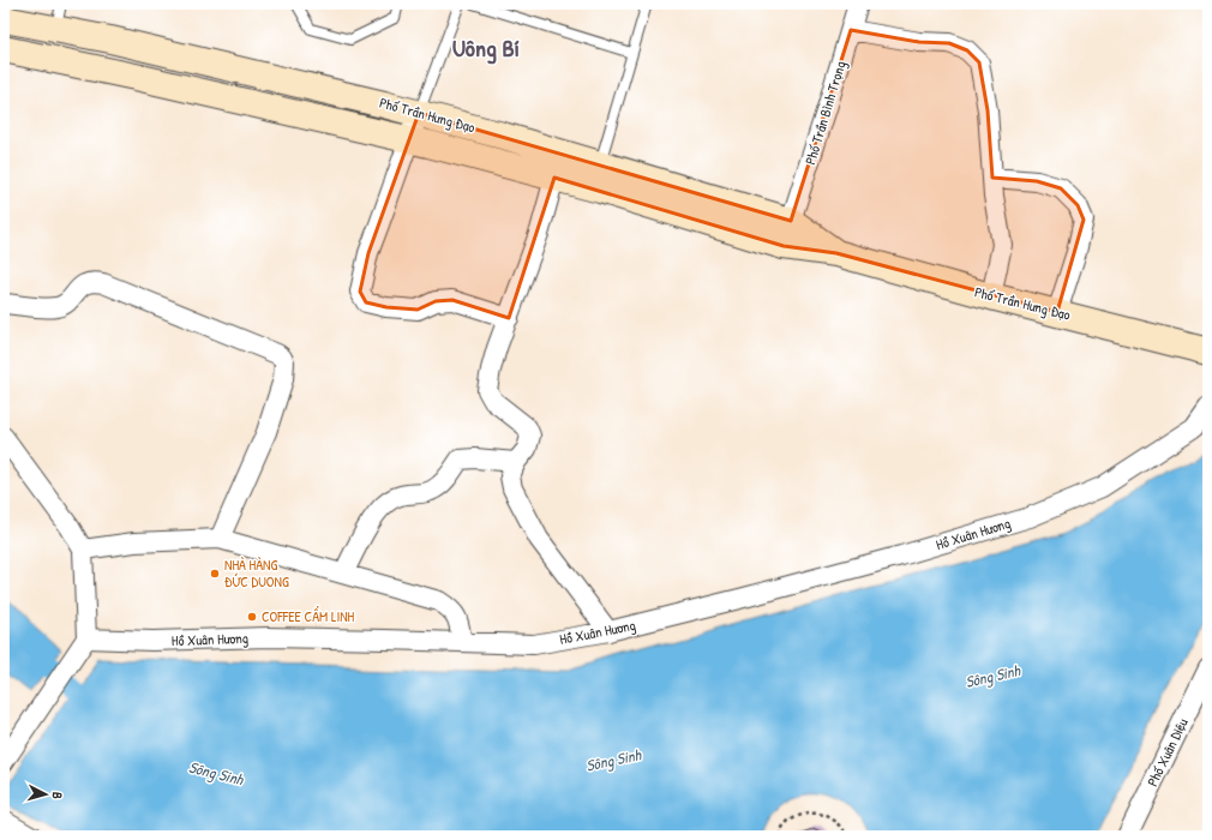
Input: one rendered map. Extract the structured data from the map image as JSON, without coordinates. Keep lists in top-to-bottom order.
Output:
{
  "streets": {
    "main road": ["Phố Trần Hưng Đạo"],
    "street": ["Phố Trần Bình Trọng", "Hồ Xuân Hương", "Phố Xuân Diệu"]
  },
  "crossings": [
    ["Phố Trần Bình Trọng", "Phố Trần Hưng Đạo"]
  ],
  "districts": ["Uông Bí"],
  "water": ["Sông Sinh"],
  "places": ["NHÀ HÀNG ĐỨC DUONG", "COFFEE CẨM LINH"],
  "north": "right"
}
